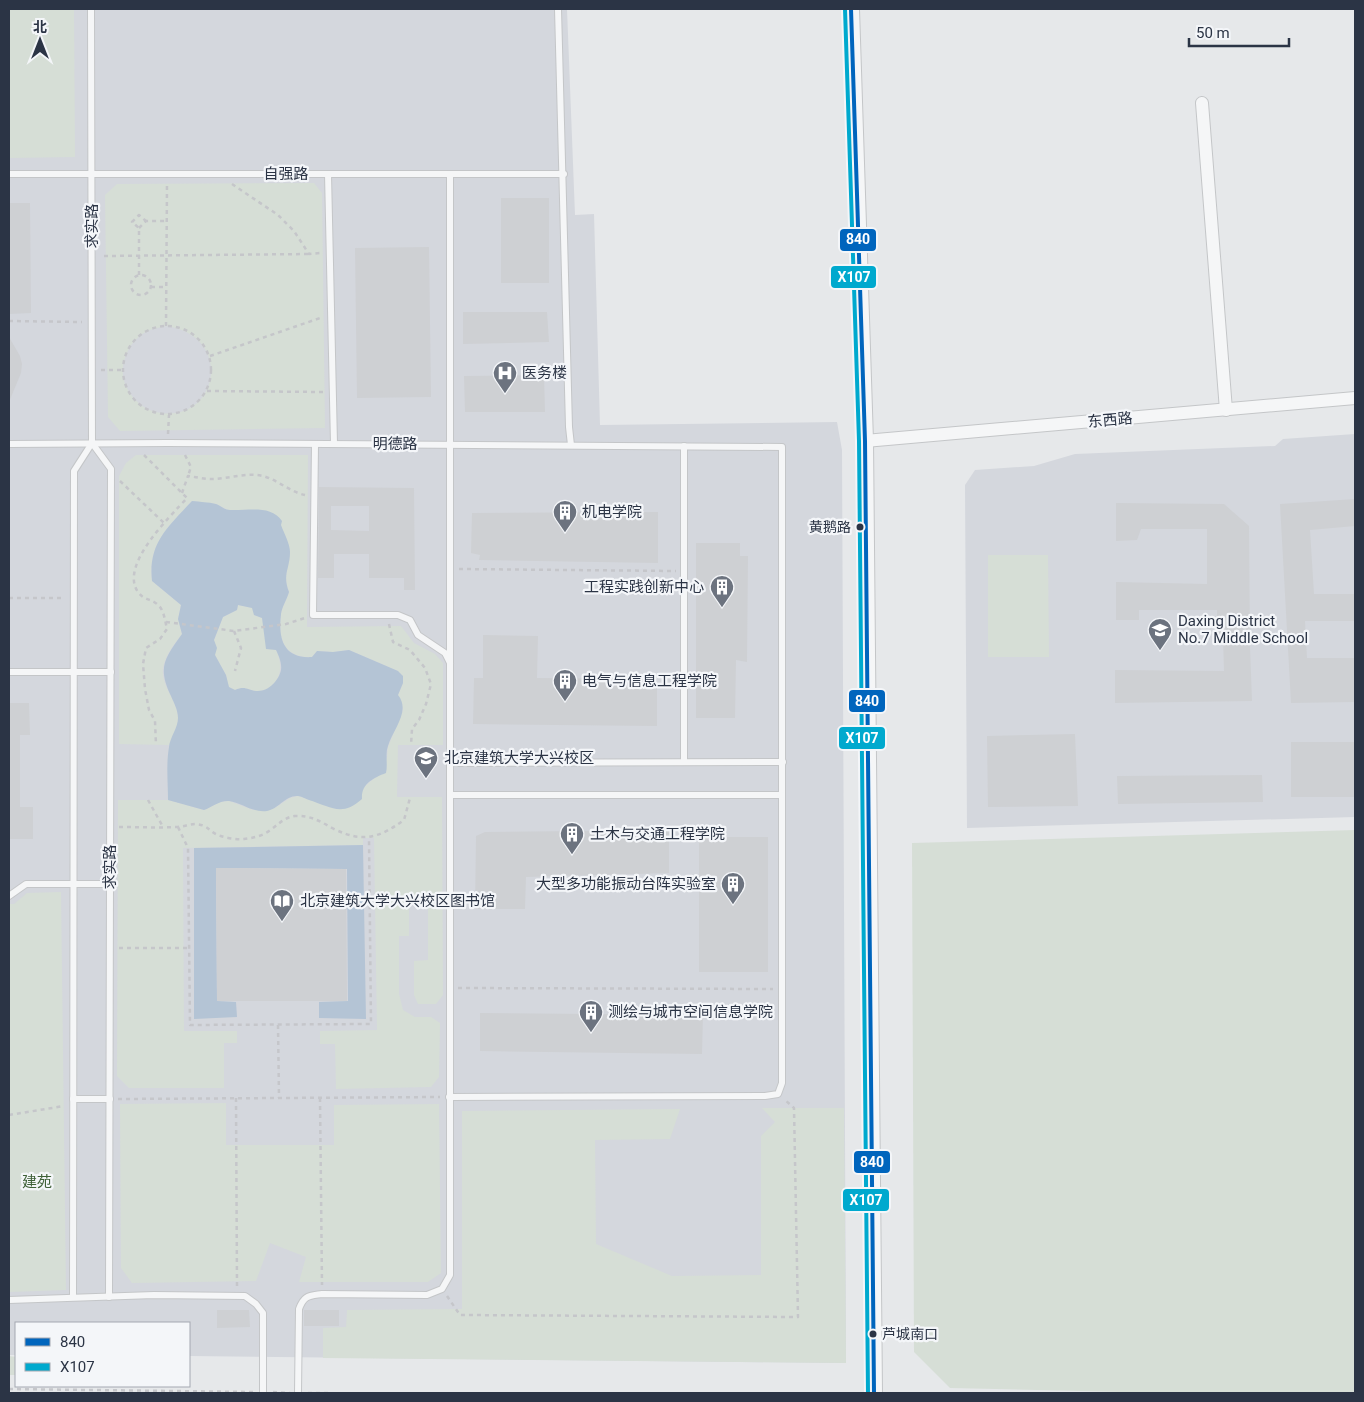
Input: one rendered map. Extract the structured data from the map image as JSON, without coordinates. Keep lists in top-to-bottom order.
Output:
{
  "streets": {
    "street": ["东西路"],
    "lane": ["自强路", "求实路", "明德路"]
  },
  "crossings": [
    ["自强路", "求实路"],
    ["求实路", "明德路"]
  ],
  "parks": ["建苑"],
  "places": {
    "hospital": ["医务楼"],
    "other": ["黄鹅路", "芦城南口"],
    "building": [
      "机电学院",
      "工程实践创新中心",
      "电气与信息工程学院",
      "土木与交通工程学院",
      "大型多功能振动台阵实验室",
      "测绘与城市空间信息学院"
    ],
    "school or university": ["Daxing District No.7 Middle School", "北京建筑大学大兴校区"],
    "library": ["北京建筑大学大兴校区图书馆"]
  },
  "lines": ["transit line 840", "transit line X107"],
  "legend": ["840", "X107"],
  "scale_bar": "50 m",
  "north": "top"
}
